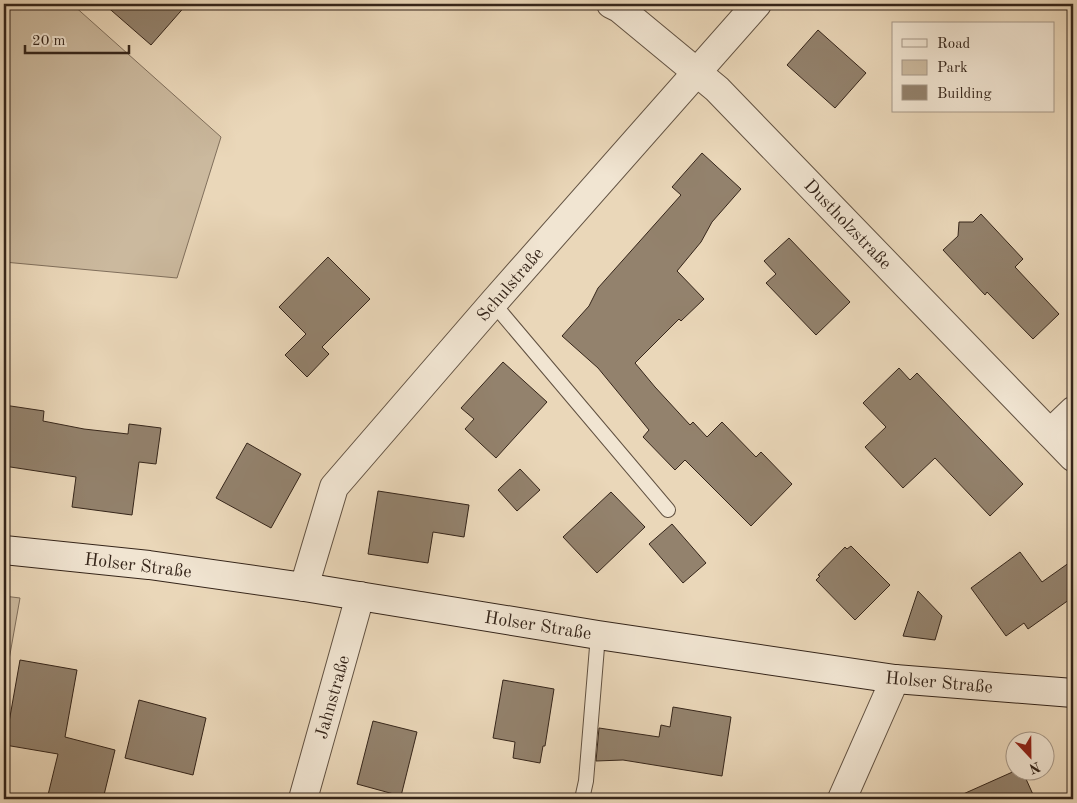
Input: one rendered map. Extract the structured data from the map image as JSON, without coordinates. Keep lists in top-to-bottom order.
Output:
{
  "streets": {
    "street": [
      "Dustholzstraße",
      "Schulstraße",
      "Holser Straße",
      "Jahnstraße"
    ]
  },
  "crossings": [
    ["Dustholzstraße", "Schulstraße"],
    ["Schulstraße", "Holser Straße"],
    ["Holser Straße", "Jahnstraße"]
  ],
  "legend": ["Road", "Park", "Building"],
  "scale_bar": "20 m",
  "north": "bottom"
}
